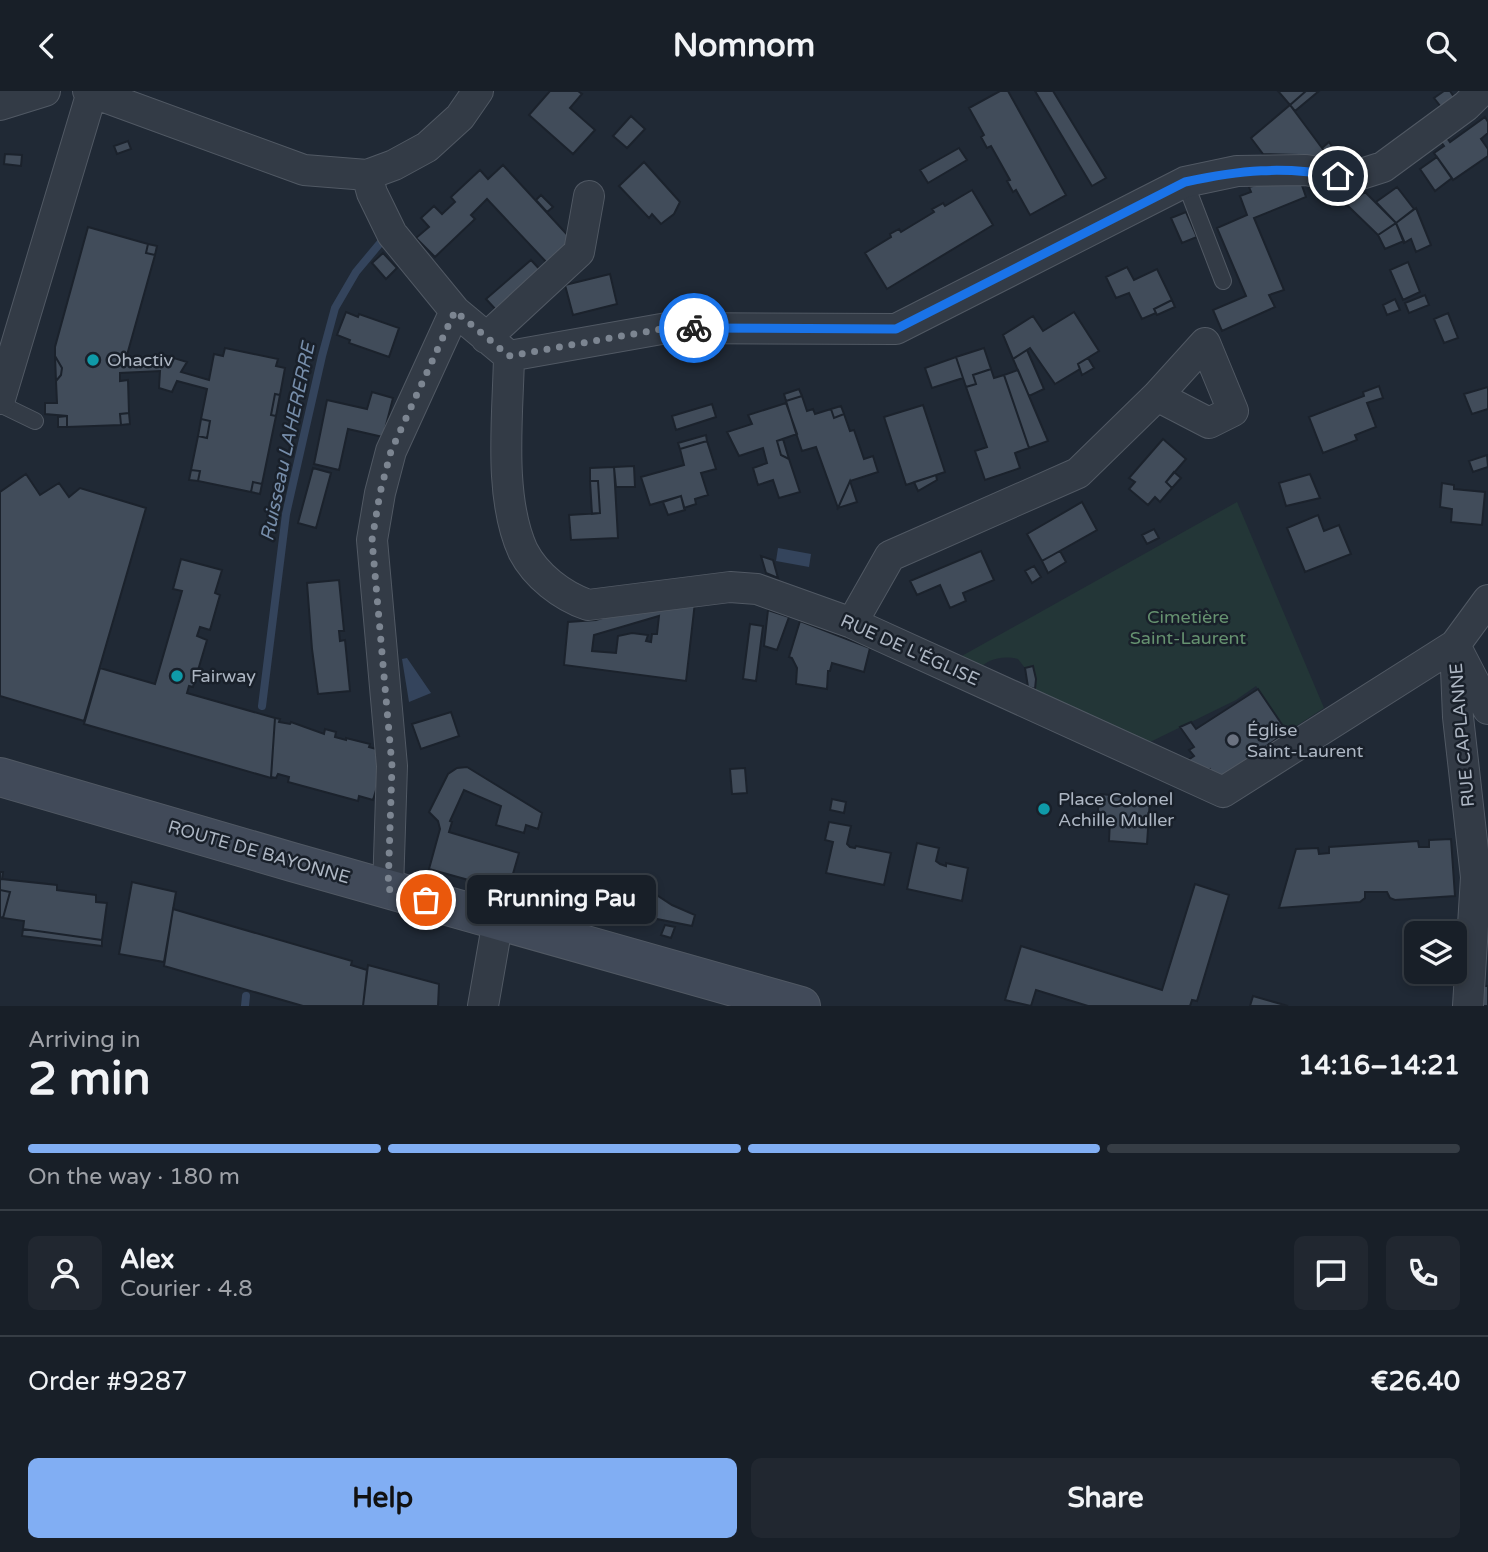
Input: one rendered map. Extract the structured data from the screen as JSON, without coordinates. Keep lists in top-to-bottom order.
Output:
{
  "streets": {
    "main road": ["ROUTE DE BAYONNE"],
    "street": ["RUE DE L'ÉGLISE", "RUE CAPLANNE"]
  },
  "crossings": [
    ["RUE DE L'ÉGLISE", "RUE CAPLANNE"]
  ],
  "water": ["Ruisseau LAHERERRE"],
  "parks": ["Cimetière Saint-Laurent"],
  "places": [
    "Ohactiv",
    "Fairway",
    "Église Saint-Laurent",
    "Place Colonel Achille Muller",
    "Rrunning Pau"
  ],
  "page": {
    "header": "Nomnom",
    "bubble": "Rrunning Pau",
    "heading": ["2 min", "Arriving in", "14:16–14:21"],
    "panel": [
      "Alex",
      "Courier · 4.8",
      "Order #9287",
      "€26.40"
    ],
    "bar": "On the way · 180 m",
    "buttons": ["Help", "Share"]
  }
}
